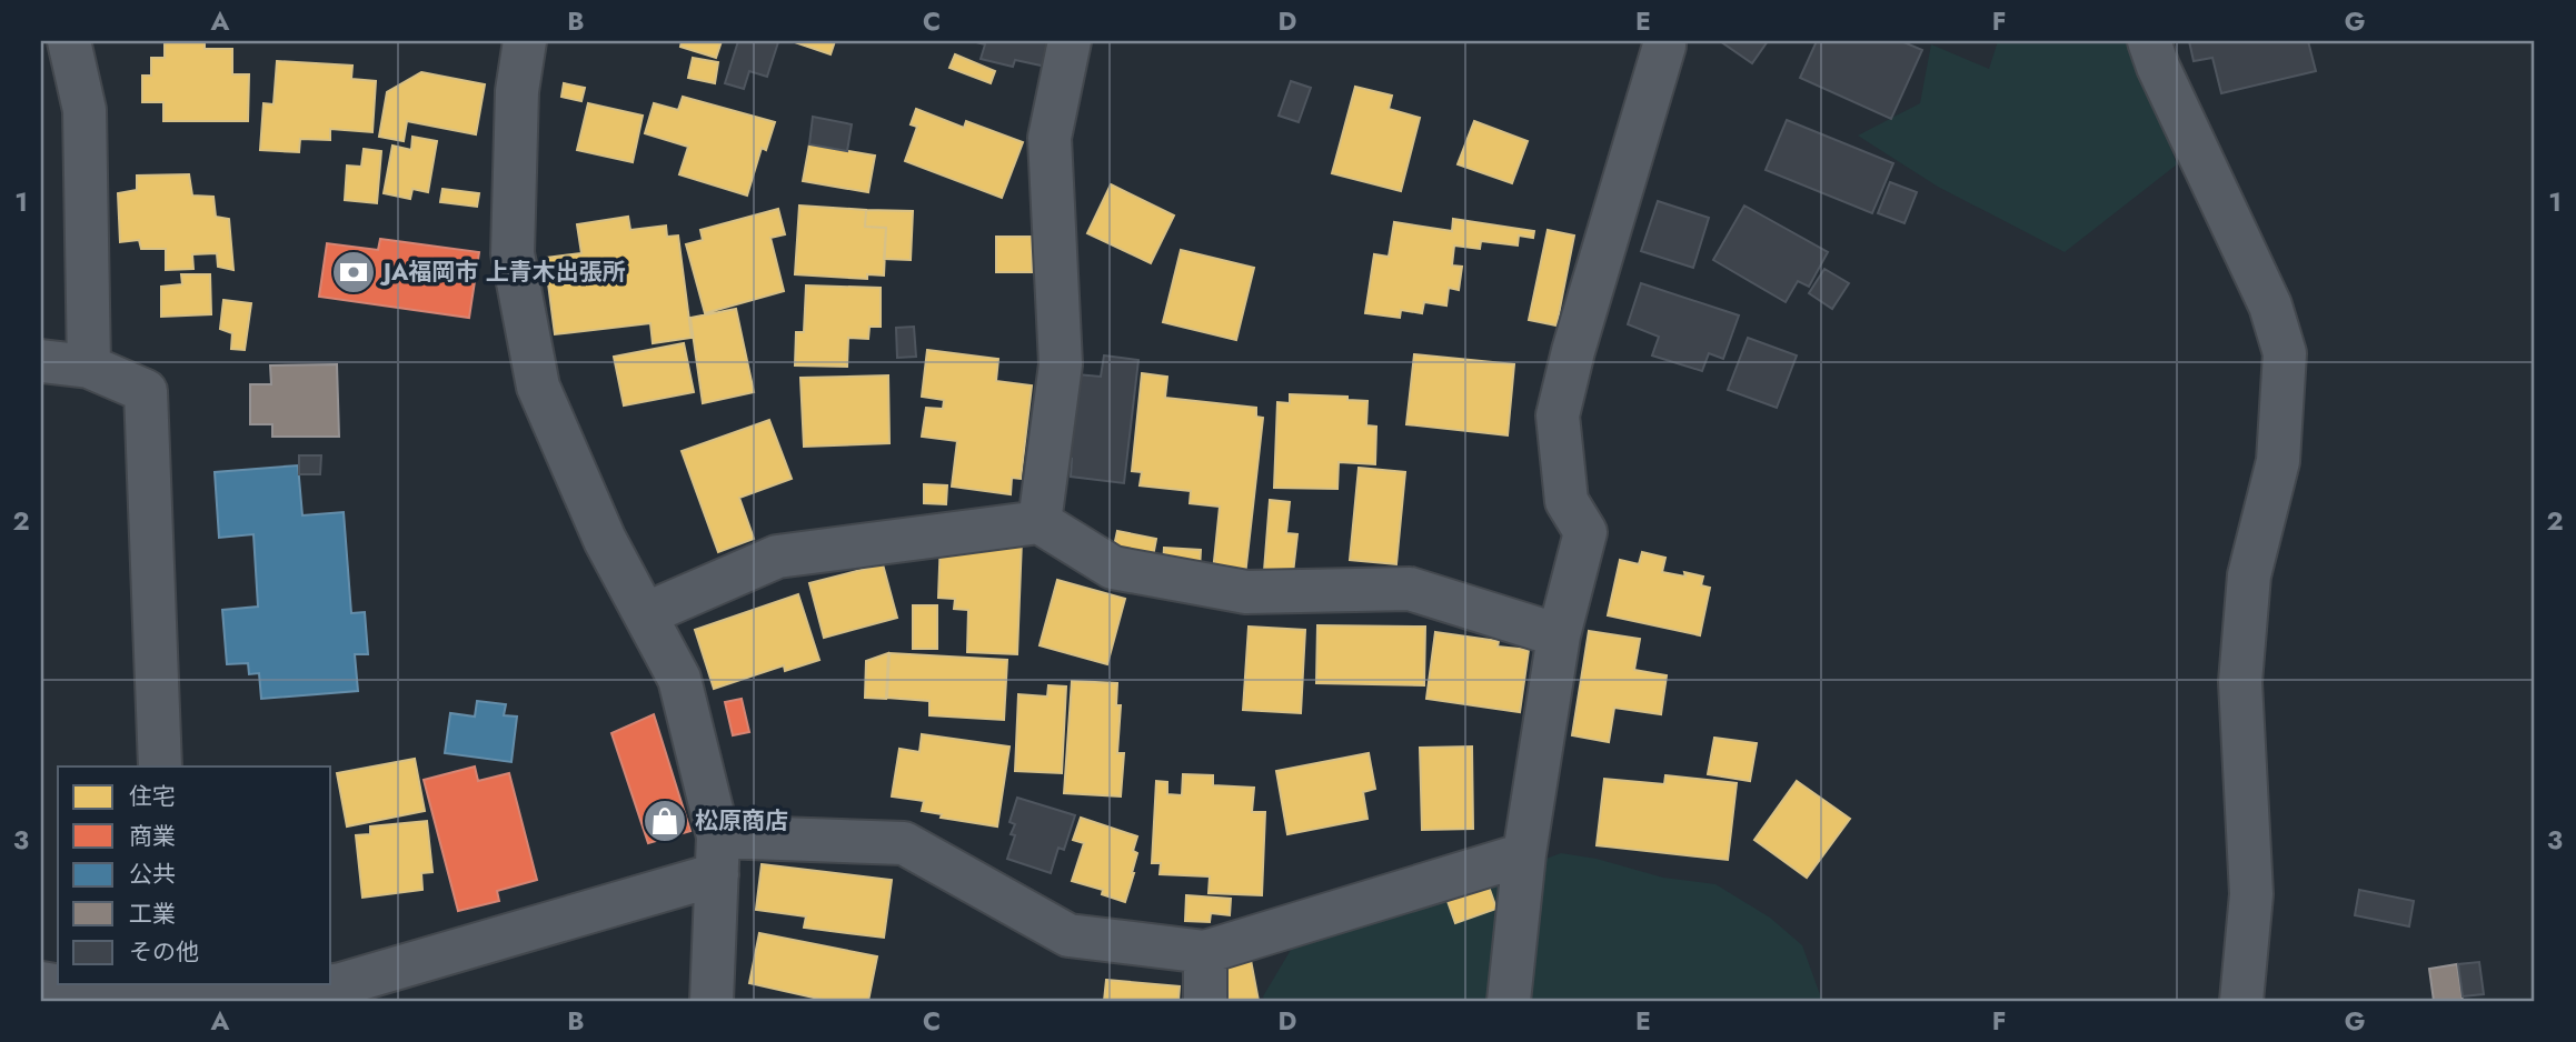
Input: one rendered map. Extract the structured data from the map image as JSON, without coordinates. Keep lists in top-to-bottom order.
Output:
{
  "places": {
    "bank": ["JA福岡市 上青木出張所"],
    "shop": ["松原商店"]
  },
  "legend": [
    "住宅",
    "商業",
    "公共",
    "工業",
    "その他"
  ],
  "grid": {
    "columns": [
      "A",
      "B",
      "C",
      "D",
      "E",
      "F",
      "G"
    ],
    "rows": ["1", "2", "3"]
  }
}
